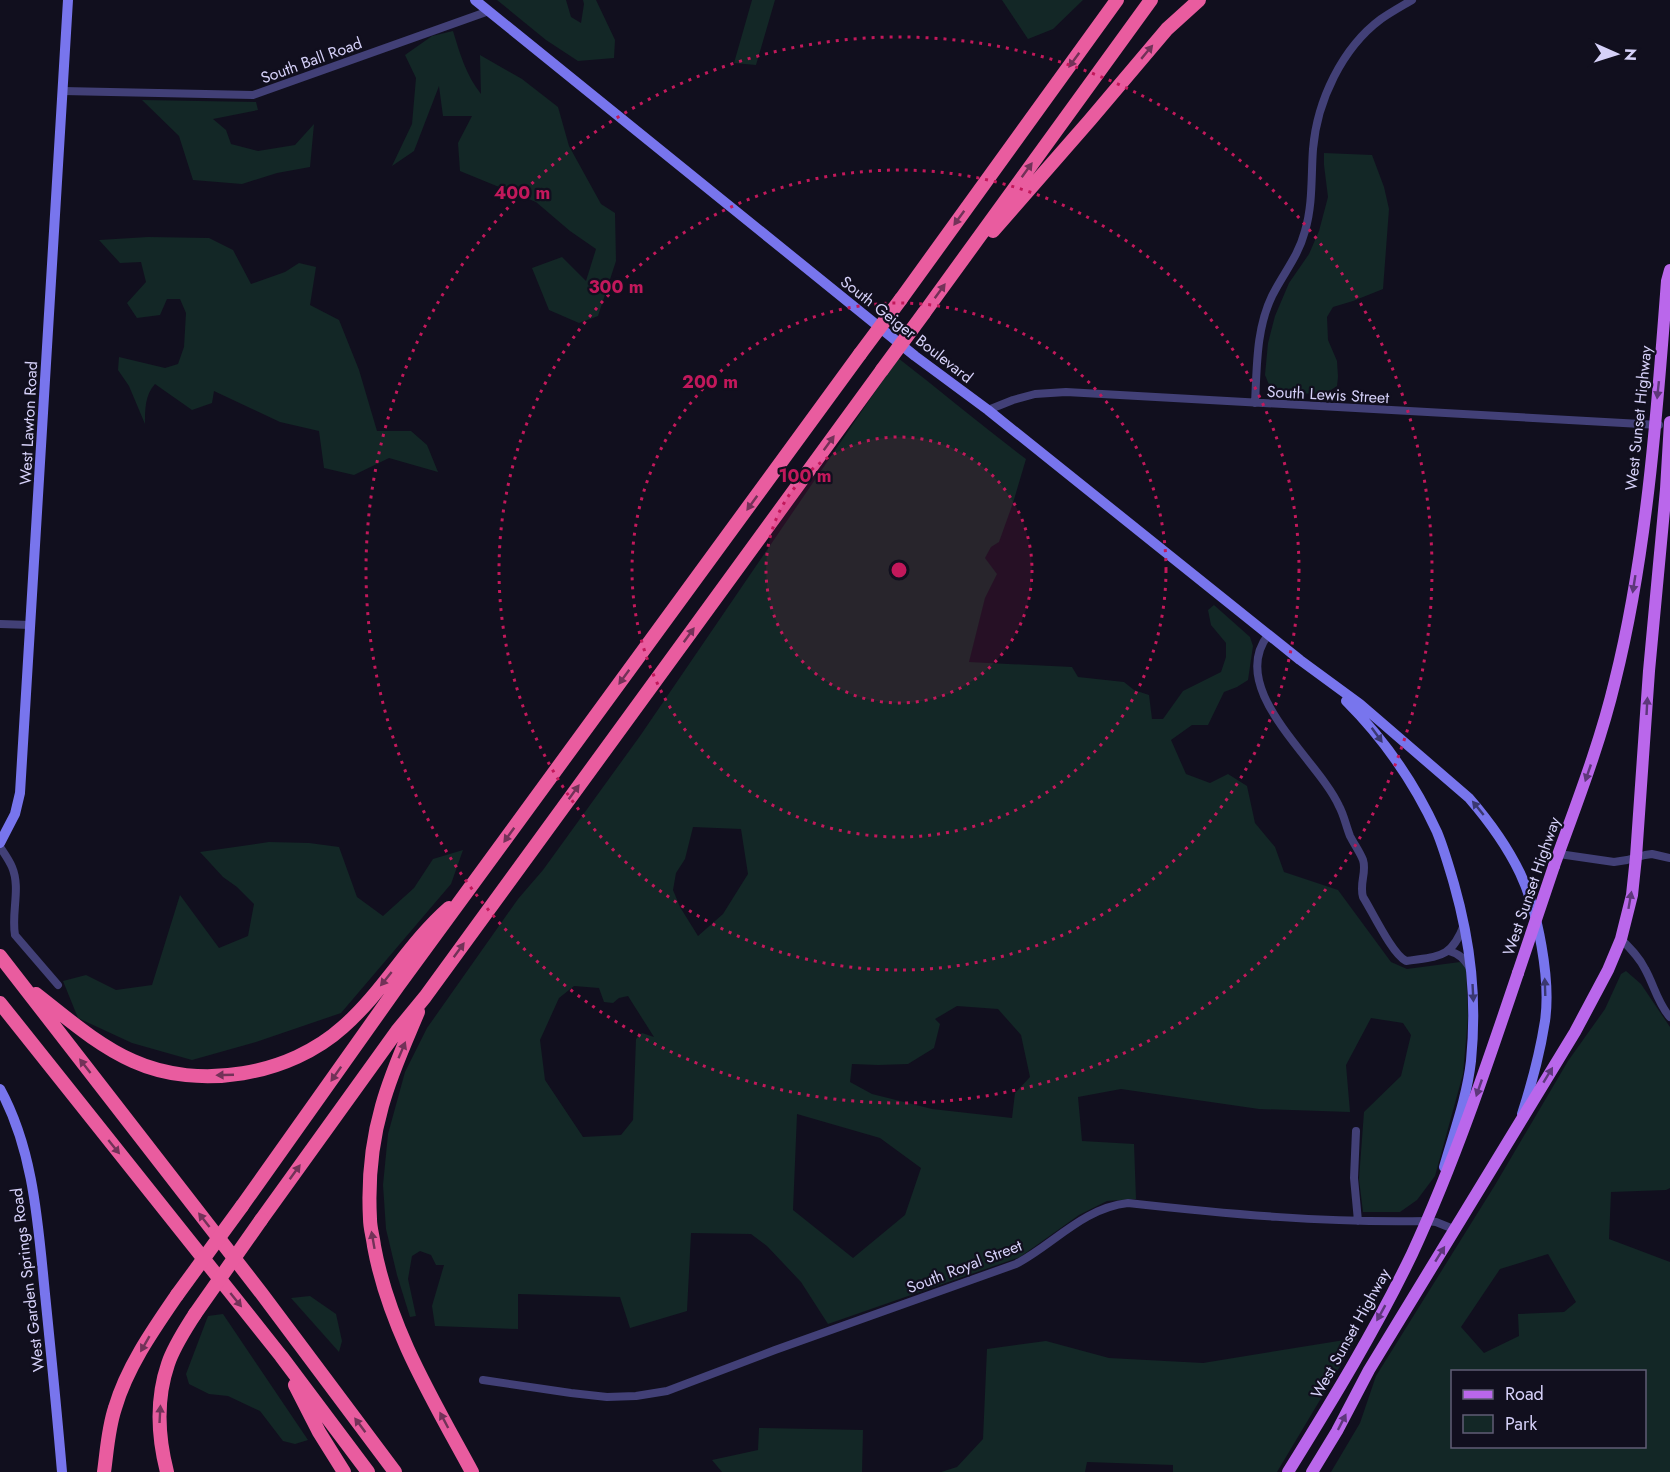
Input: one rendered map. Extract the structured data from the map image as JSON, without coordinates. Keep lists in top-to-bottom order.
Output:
{
  "streets": {
    "main road": ["West Sunset Highway"],
    "street": [
      "South Ball Road",
      "South Geiger Boulevard",
      "South Lewis Street",
      "West Lawton Road",
      "South Royal Street",
      "West Garden Springs Road"
    ]
  },
  "crossings": [
    ["South Ball Road", "South Geiger Boulevard"],
    ["South Ball Road", "West Lawton Road"],
    ["South Geiger Boulevard", "South Lewis Street"],
    ["South Lewis Street", "West Sunset Highway"],
    ["West Sunset Highway", "South Royal Street"]
  ],
  "legend": ["Road", "Park"],
  "north": "right",
  "rings": [
    "400 m",
    "300 m",
    "200 m",
    "100 m"
  ]
}
